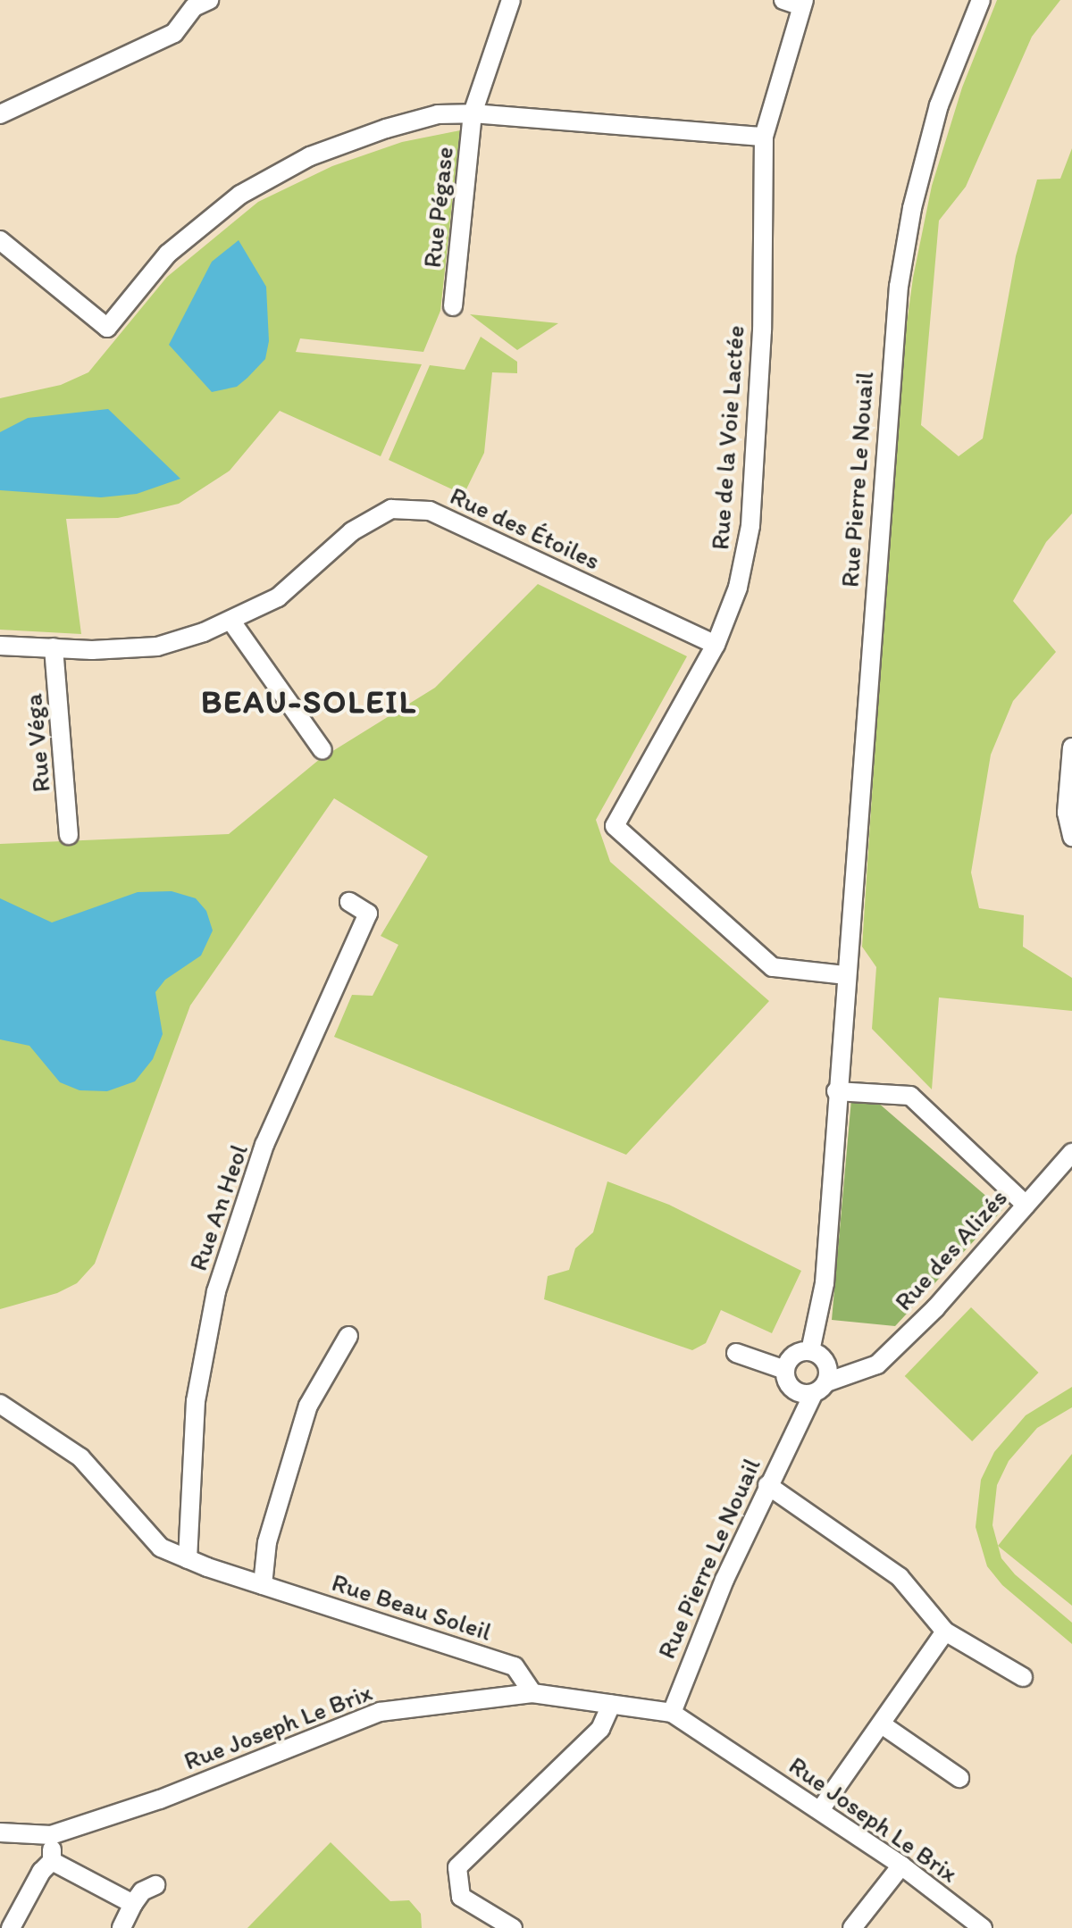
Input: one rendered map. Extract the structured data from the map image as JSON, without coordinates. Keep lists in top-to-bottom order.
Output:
{
  "streets": {
    "street": [
      "Rue Pégase",
      "Rue de la Voie Lactée",
      "Rue Pierre Le Nouail",
      "Rue des Étoiles",
      "Rue Véga",
      "Rue An Heol",
      "Rue des Alizés",
      "Rue Beau Soleil",
      "Rue Joseph Le Brix"
    ]
  },
  "crossings": [
    ["Rue de la Voie Lactée", "Rue Pierre Le Nouail"],
    ["Rue de la Voie Lactée", "Rue des Étoiles"],
    ["Rue Pierre Le Nouail", "Rue des Alizés"],
    ["Rue Pierre Le Nouail", "Rue Joseph Le Brix"],
    ["Rue des Étoiles", "Rue Véga"],
    ["Rue An Heol", "Rue Beau Soleil"],
    ["Rue Beau Soleil", "Rue Joseph Le Brix"]
  ],
  "districts": ["BEAU-SOLEIL"]
}
